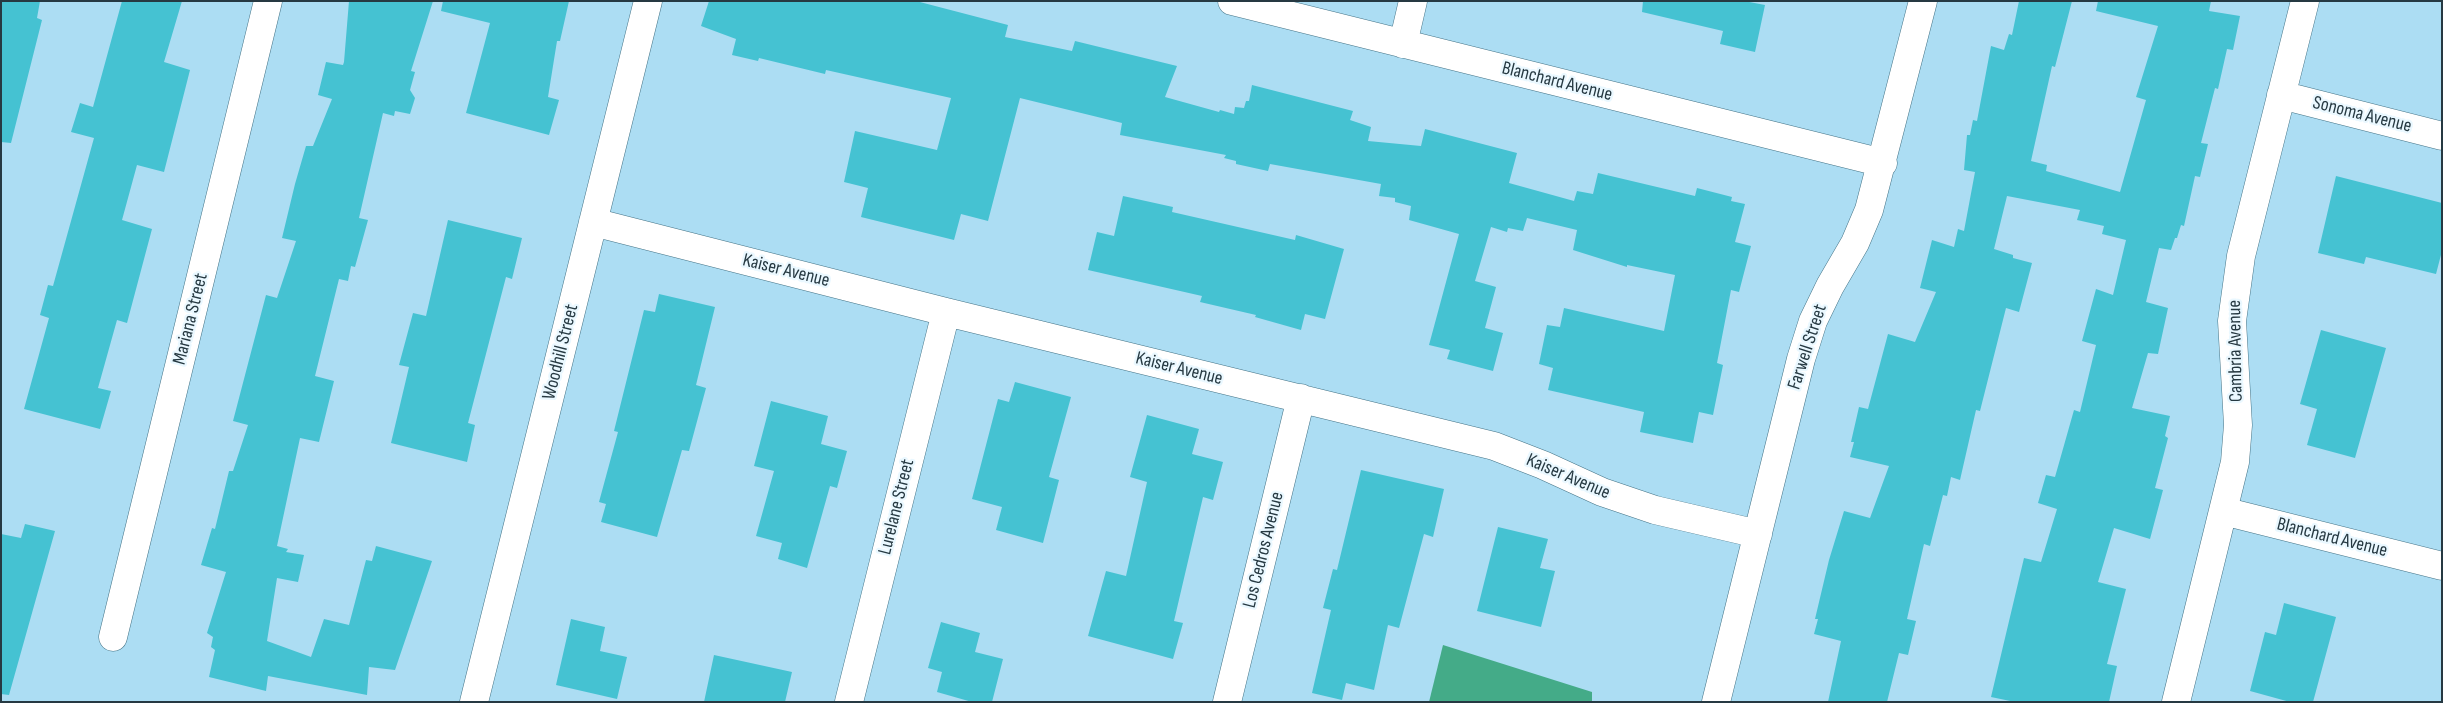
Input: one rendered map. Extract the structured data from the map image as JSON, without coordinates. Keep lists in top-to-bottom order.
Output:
{
  "streets": {
    "street": [
      "Blanchard Avenue",
      "Sonoma Avenue",
      "Kaiser Avenue",
      "Mariana Street",
      "Farwell Street",
      "Cambria Avenue",
      "Woodhill Street",
      "Lurelane Street",
      "Los Cedros Avenue"
    ]
  },
  "crossings": [
    ["Blanchard Avenue", "Farwell Street"],
    ["Blanchard Avenue", "Cambria Avenue"],
    ["Sonoma Avenue", "Cambria Avenue"],
    ["Kaiser Avenue", "Farwell Street"],
    ["Kaiser Avenue", "Woodhill Street"],
    ["Kaiser Avenue", "Lurelane Street"],
    ["Kaiser Avenue", "Los Cedros Avenue"]
  ]
}
